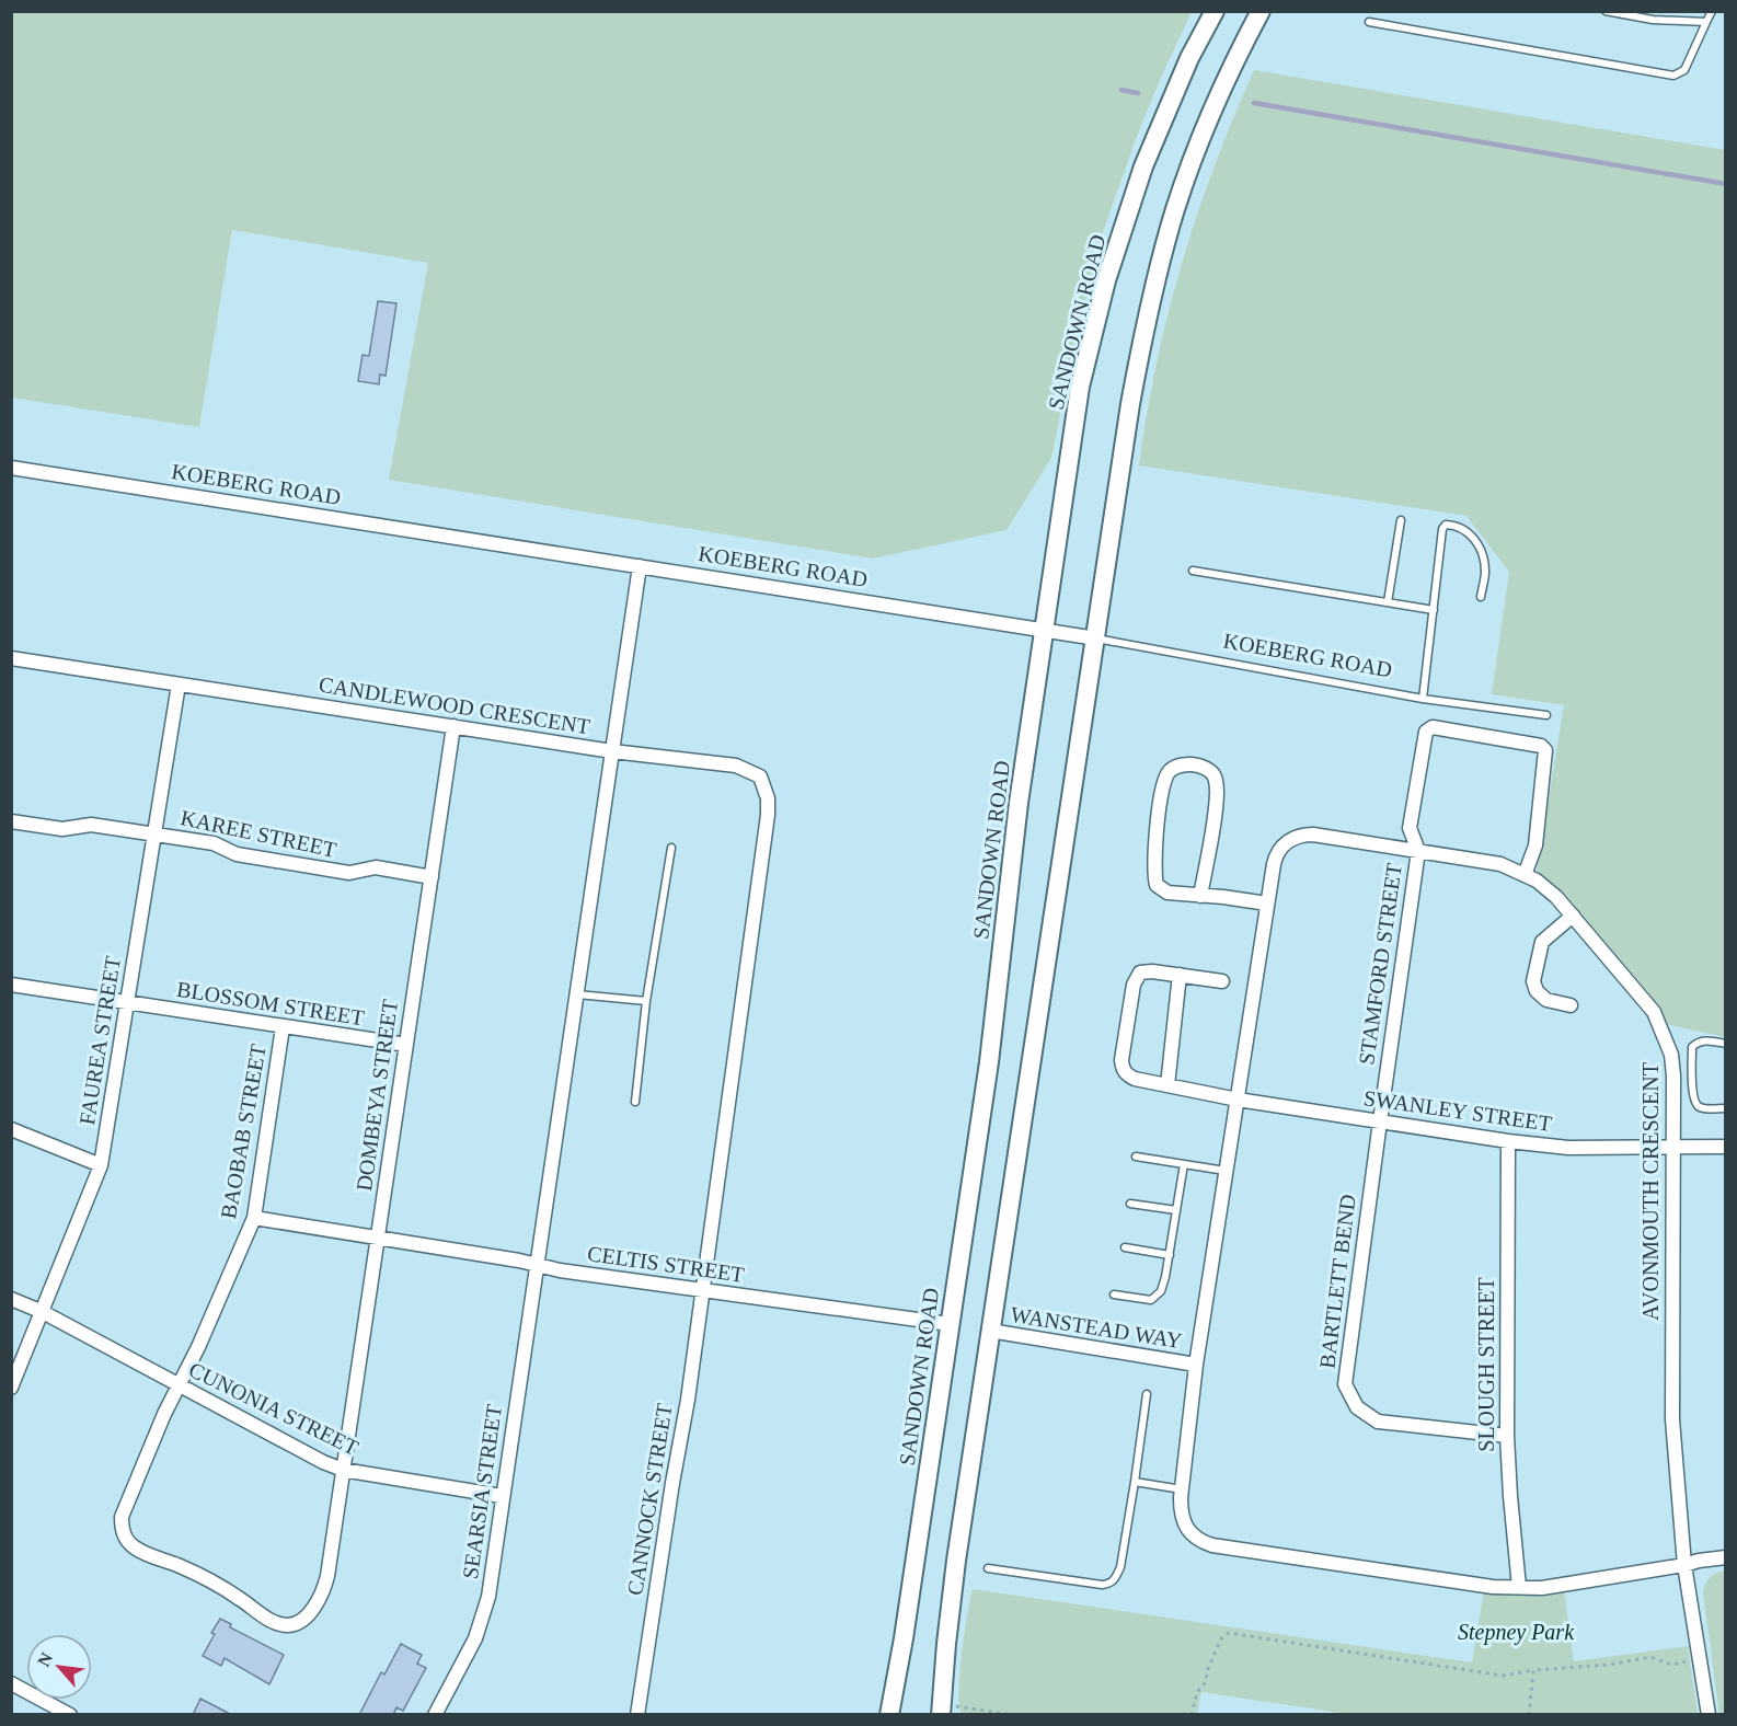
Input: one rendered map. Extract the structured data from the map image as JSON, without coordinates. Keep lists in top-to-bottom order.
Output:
{
  "streets": {
    "main road": ["SANDOWN ROAD"],
    "street": [
      "KOEBERG ROAD",
      "CANDLEWOOD CRESCENT",
      "KAREE STREET",
      "STAMFORD STREET",
      "BLOSSOM STREET",
      "FAUREA STREET",
      "DOMBEYA STREET",
      "SWANLEY STREET",
      "BAOBAB STREET",
      "AVONMOUTH CRESCENT",
      "CELTIS STREET",
      "BARTLETT BEND",
      "WANSTEAD WAY",
      "SLOUGH STREET",
      "CUNONIA STREET",
      "SEARSIA STREET",
      "CANNOCK STREET"
    ]
  },
  "crossings": [
    ["SANDOWN ROAD", "KOEBERG ROAD"],
    ["SANDOWN ROAD", "CELTIS STREET"],
    ["CANDLEWOOD CRESCENT", "FAUREA STREET"],
    ["CANDLEWOOD CRESCENT", "DOMBEYA STREET"],
    ["CANDLEWOOD CRESCENT", "CELTIS STREET"],
    ["CANDLEWOOD CRESCENT", "SEARSIA STREET"],
    ["CANDLEWOOD CRESCENT", "CANNOCK STREET"],
    ["KAREE STREET", "FAUREA STREET"],
    ["KAREE STREET", "DOMBEYA STREET"],
    ["STAMFORD STREET", "SWANLEY STREET"],
    ["STAMFORD STREET", "AVONMOUTH CRESCENT"],
    ["STAMFORD STREET", "BARTLETT BEND"],
    ["BLOSSOM STREET", "FAUREA STREET"],
    ["BLOSSOM STREET", "DOMBEYA STREET"],
    ["BLOSSOM STREET", "BAOBAB STREET"],
    ["FAUREA STREET", "CUNONIA STREET"],
    ["DOMBEYA STREET", "BAOBAB STREET"],
    ["DOMBEYA STREET", "CELTIS STREET"],
    ["DOMBEYA STREET", "CUNONIA STREET"],
    ["SWANLEY STREET", "AVONMOUTH CRESCENT"],
    ["SWANLEY STREET", "BARTLETT BEND"],
    ["SWANLEY STREET", "SLOUGH STREET"],
    ["BAOBAB STREET", "CELTIS STREET"],
    ["BAOBAB STREET", "CUNONIA STREET"],
    ["AVONMOUTH CRESCENT", "WANSTEAD WAY"],
    ["AVONMOUTH CRESCENT", "SLOUGH STREET"],
    ["CELTIS STREET", "SEARSIA STREET"],
    ["CELTIS STREET", "CANNOCK STREET"],
    ["BARTLETT BEND", "SLOUGH STREET"],
    ["CUNONIA STREET", "SEARSIA STREET"]
  ],
  "parks": ["Stepney Park"],
  "north": "top left"
}
